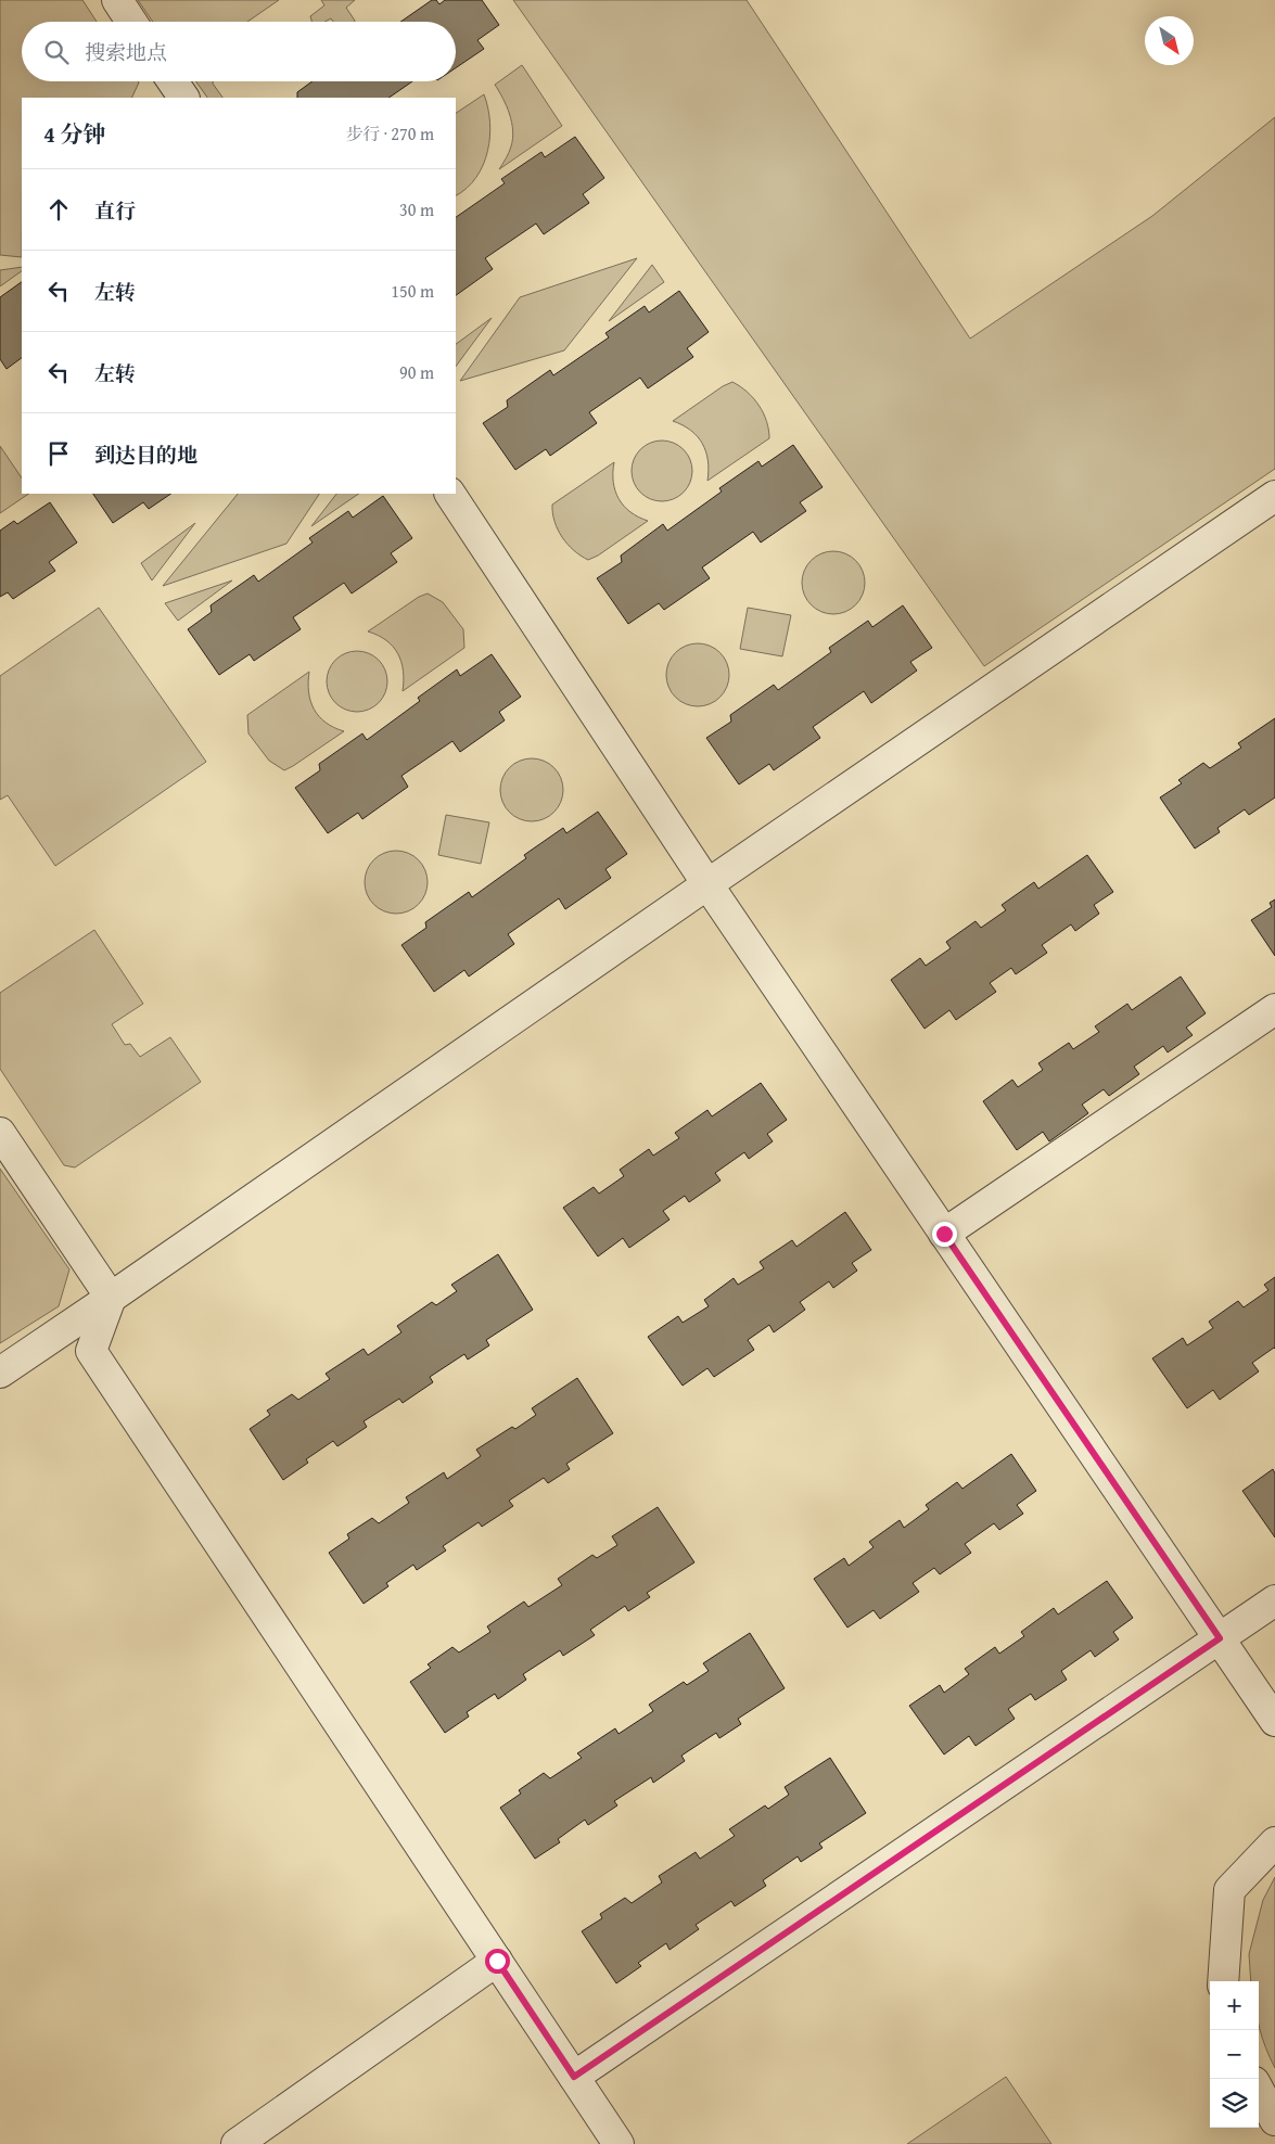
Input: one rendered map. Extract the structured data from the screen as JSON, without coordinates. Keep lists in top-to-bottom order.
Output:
{
  "north": "bottom right",
  "page": {
    "search": "搜索地点",
    "heading": ["4 分钟", "步行 · 270 m"],
    "list": [
      ["直行", "30 m"],
      ["左转", "150 m"],
      ["左转", "90 m"],
      "到达目的地"
    ],
    "map_buttons": ["+", "−"]
  }
}
